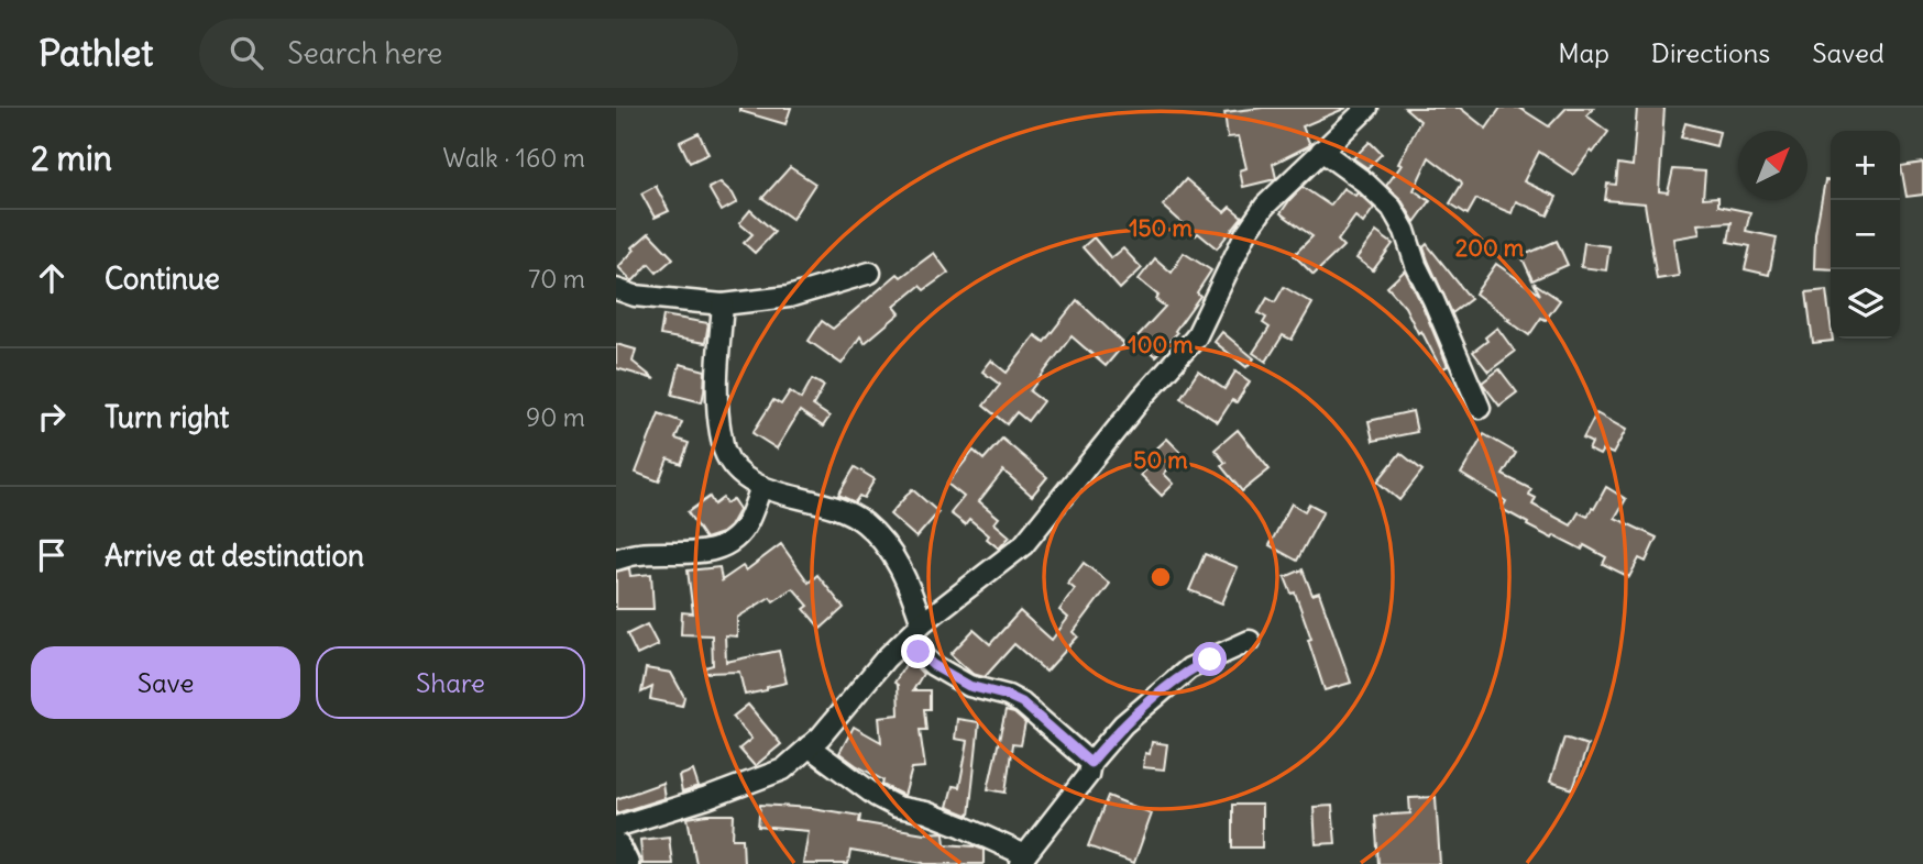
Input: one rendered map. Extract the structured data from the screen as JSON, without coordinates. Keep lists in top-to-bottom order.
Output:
{
  "north": "top right",
  "page": {
    "header": "Pathlet",
    "search": "Search here",
    "nav": ["Map", "Directions", "Saved"],
    "heading": ["2 min", "Walk · 160 m"],
    "map_buttons": ["+", "−"],
    "list": [
      ["Continue", "70 m"],
      ["Turn right", "90 m"],
      "Arrive at destination"
    ],
    "buttons": ["Save", "Share"]
  },
  "rings": [
    "150 m",
    "200 m",
    "100 m",
    "50 m"
  ]
}
